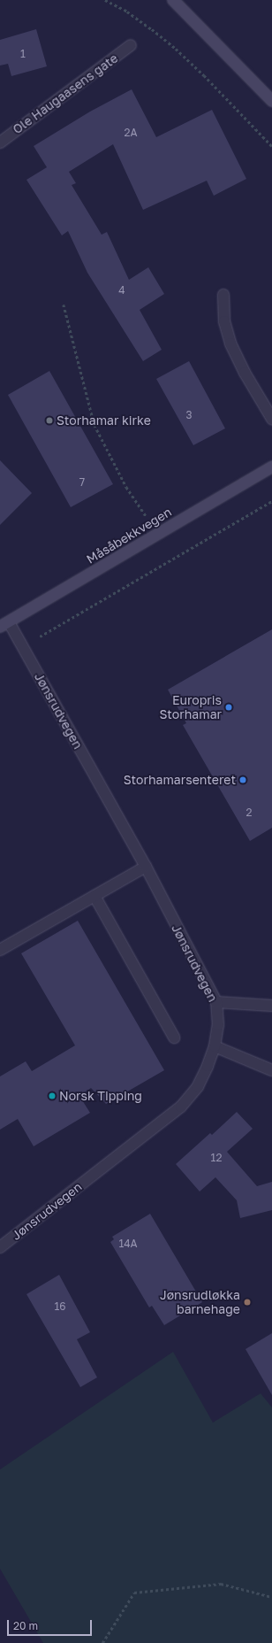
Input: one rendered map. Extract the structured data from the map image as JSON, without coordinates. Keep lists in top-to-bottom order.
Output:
{
  "streets": {
    "street": ["Ole Haugaasens gate", "Måsåbekkvegen", "Jønsrudvegen"]
  },
  "crossings": [
    ["Måsåbekkvegen", "Jønsrudvegen"]
  ],
  "places": [
    "Storhamar kirke",
    "Europris Storhamar",
    "Storhamarsenteret",
    "Norsk Tipping",
    "Jønsrudløkka barnehage"
  ],
  "house_numbers": [
    "1",
    "2A",
    "4",
    "3",
    "7",
    "2",
    "12",
    "14A",
    "16"
  ],
  "scale_bar": "20 m"
}
